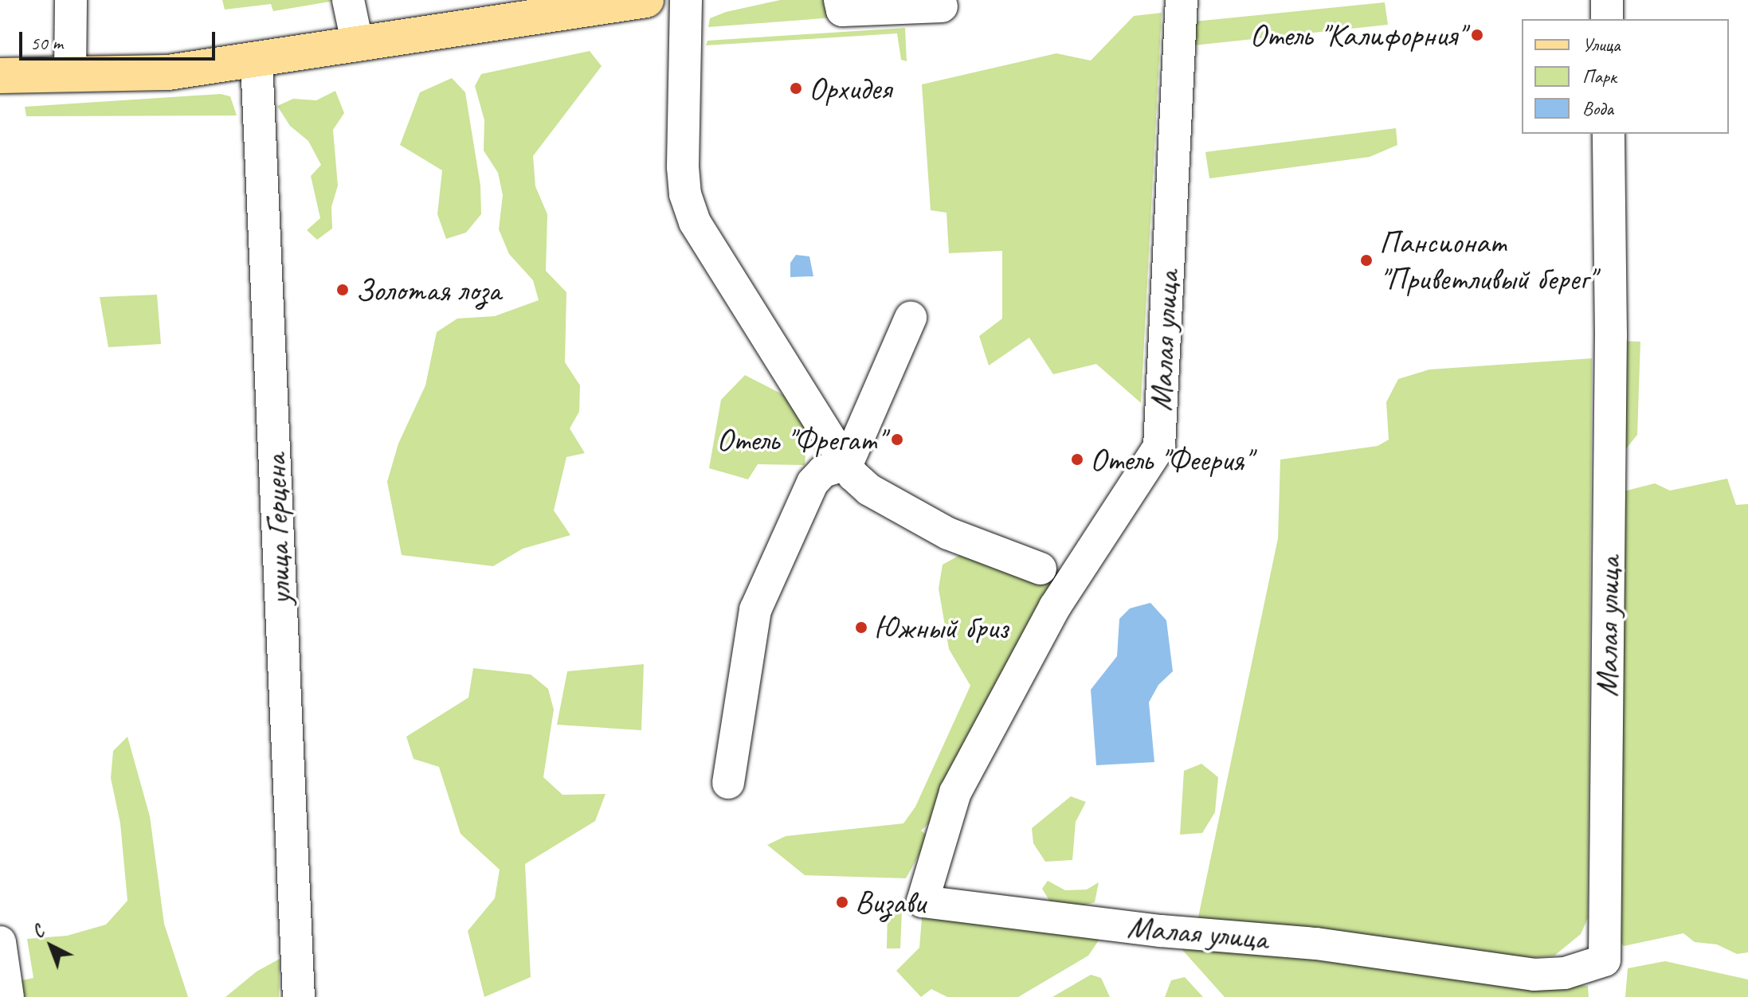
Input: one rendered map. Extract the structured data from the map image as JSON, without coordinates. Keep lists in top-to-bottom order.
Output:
{
  "streets": {
    "street": ["Малая улица", "улица Герцена"]
  },
  "places": [
    "Отель \"Калифорния\"",
    "Орхидея",
    "Пансионат \"Приветливый берег\"",
    "Золотая лоза",
    "Отель \"Фрегат\"",
    "Отель \"Феерия\"",
    "Южный бриз",
    "Визави"
  ],
  "legend": ["Улица", "Парк", "Вода"],
  "scale_bar": "50 m",
  "north": "top left"
}
